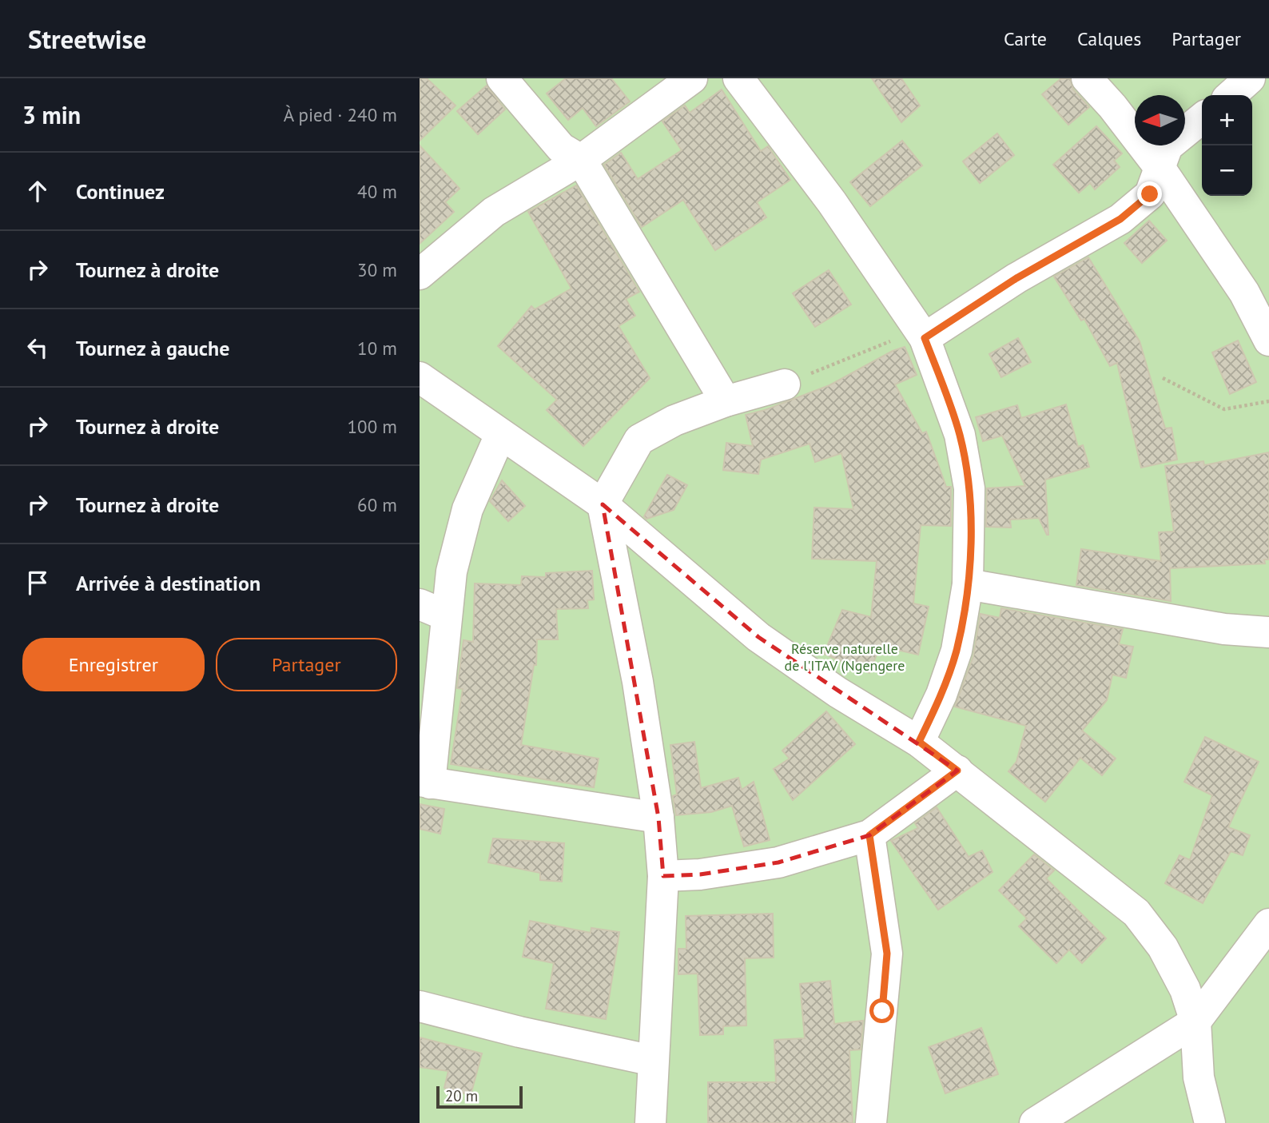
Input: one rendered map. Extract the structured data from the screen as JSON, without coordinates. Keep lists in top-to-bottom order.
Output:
{
  "parks": ["Réserve naturelle de l'ITAV (Ngengere"],
  "scale_bar": "20 m",
  "north": "left",
  "page": {
    "header": "Streetwise",
    "nav": ["Carte", "Calques", "Partager"],
    "heading": ["3 min", "À pied · 240 m"],
    "map_buttons": ["+", "−"],
    "list": [
      ["Continuez", "40 m"],
      ["Tournez à droite", "30 m"],
      ["Tournez à gauche", "10 m"],
      ["Tournez à droite", "100 m"],
      ["Tournez à droite", "60 m"],
      "Arrivée à destination"
    ],
    "buttons": ["Enregistrer", "Partager"],
    "scale": "20 m"
  }
}
